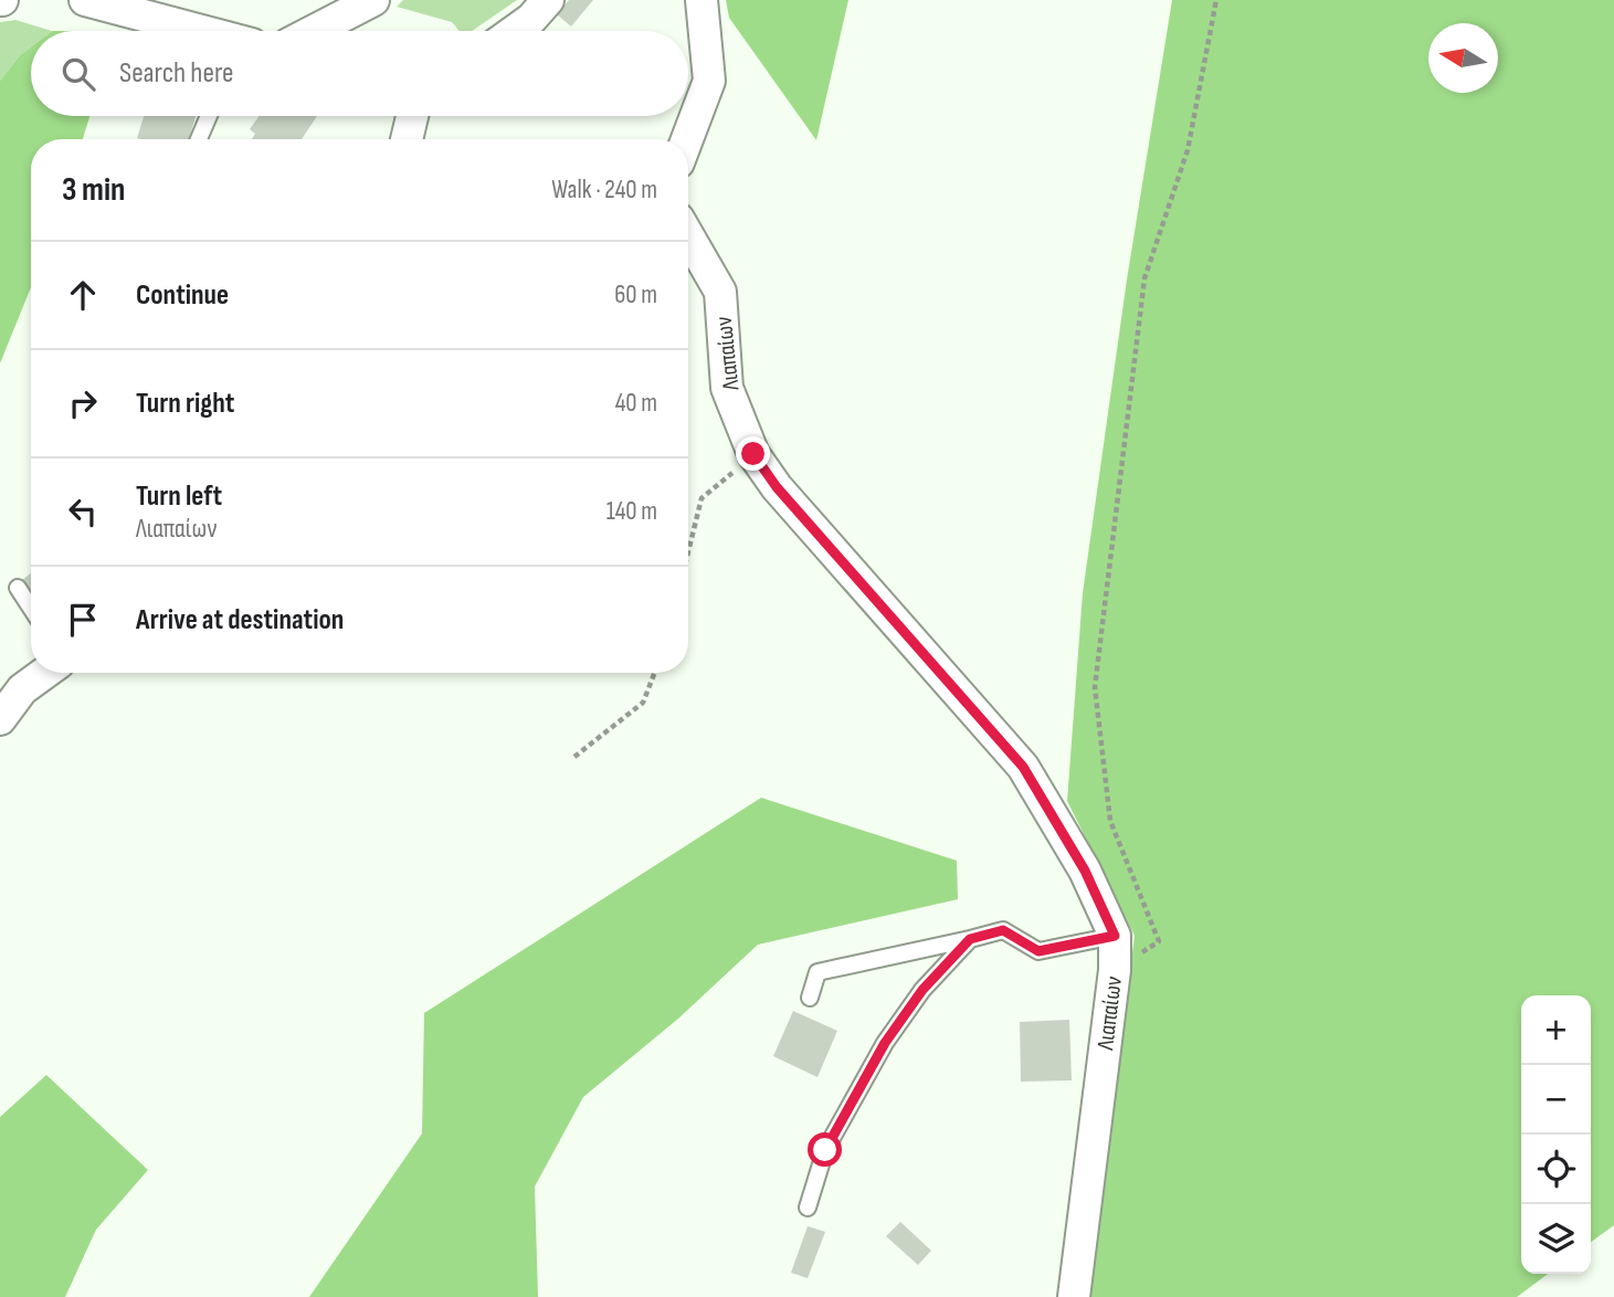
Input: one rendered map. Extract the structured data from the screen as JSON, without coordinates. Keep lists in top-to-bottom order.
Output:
{
  "streets": {
    "street": ["Λιαπαίων"]
  },
  "north": "left",
  "page": {
    "search": "Search here",
    "heading": ["3 min", "Walk · 240 m"],
    "list": [
      ["Continue", "60 m"],
      ["Turn right", "40 m"],
      ["Turn left", "Λιαπαίων", "140 m"],
      "Arrive at destination"
    ],
    "map_buttons": ["+", "−"]
  }
}
